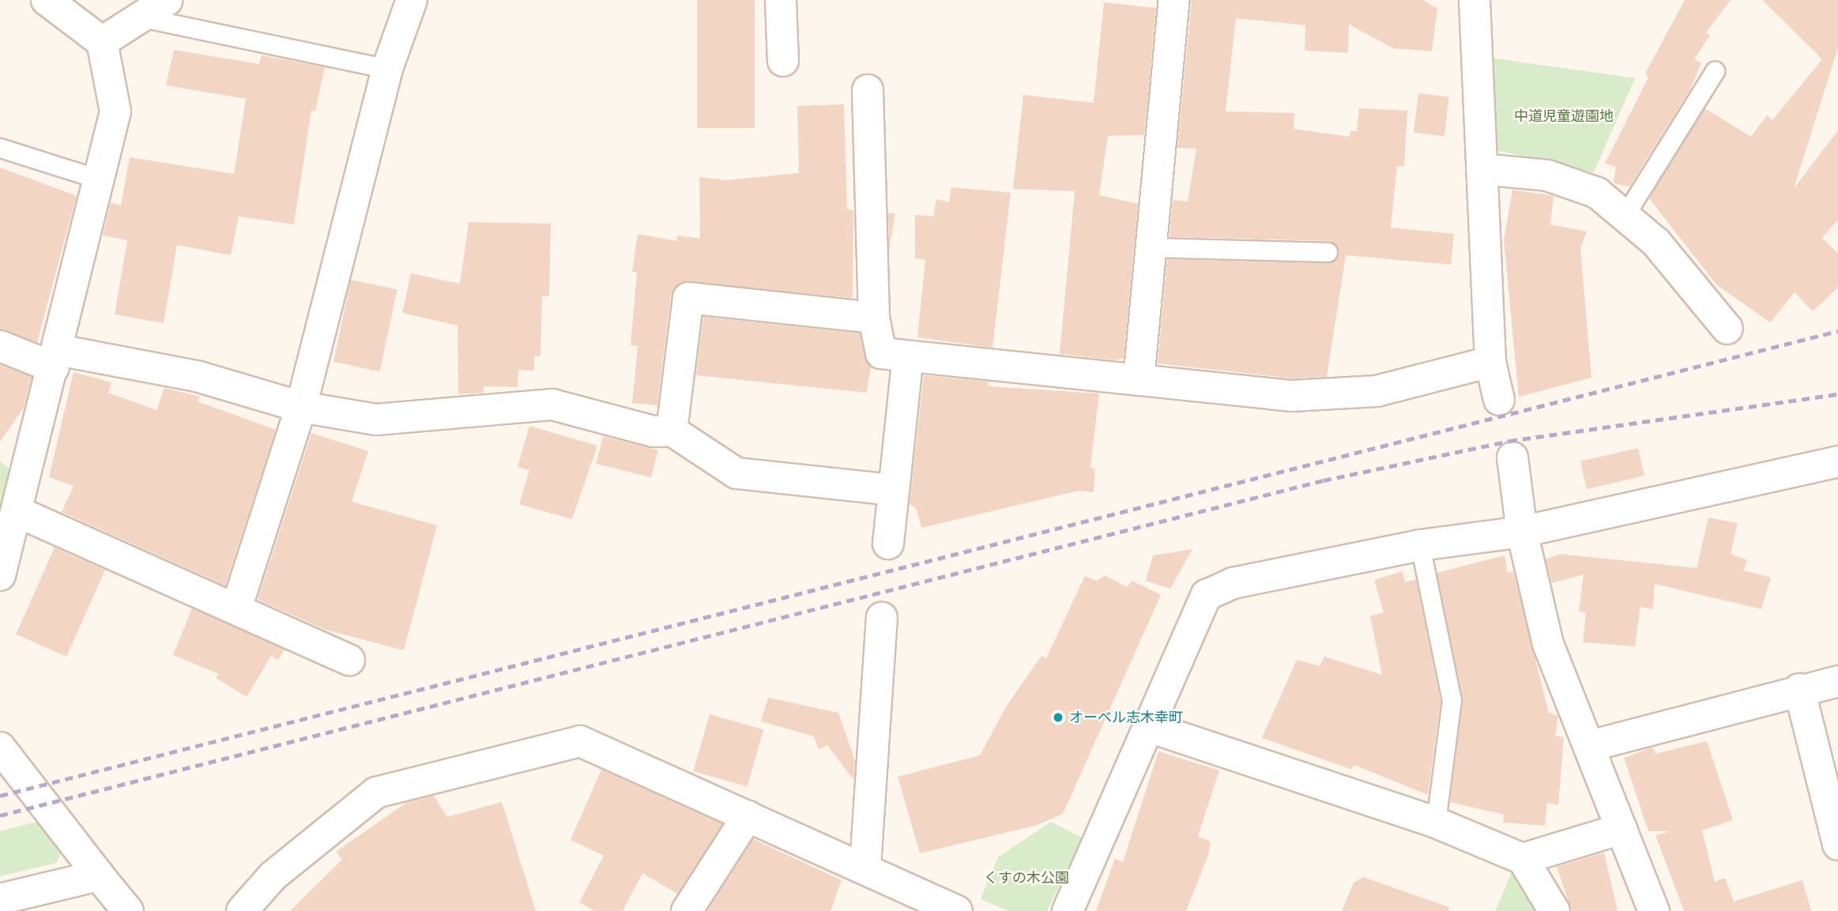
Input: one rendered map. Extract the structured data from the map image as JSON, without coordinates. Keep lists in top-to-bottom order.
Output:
{
  "parks": ["中道児童遊園地", "くすの木公園"],
  "places": ["オーベル志木幸町"]
}
